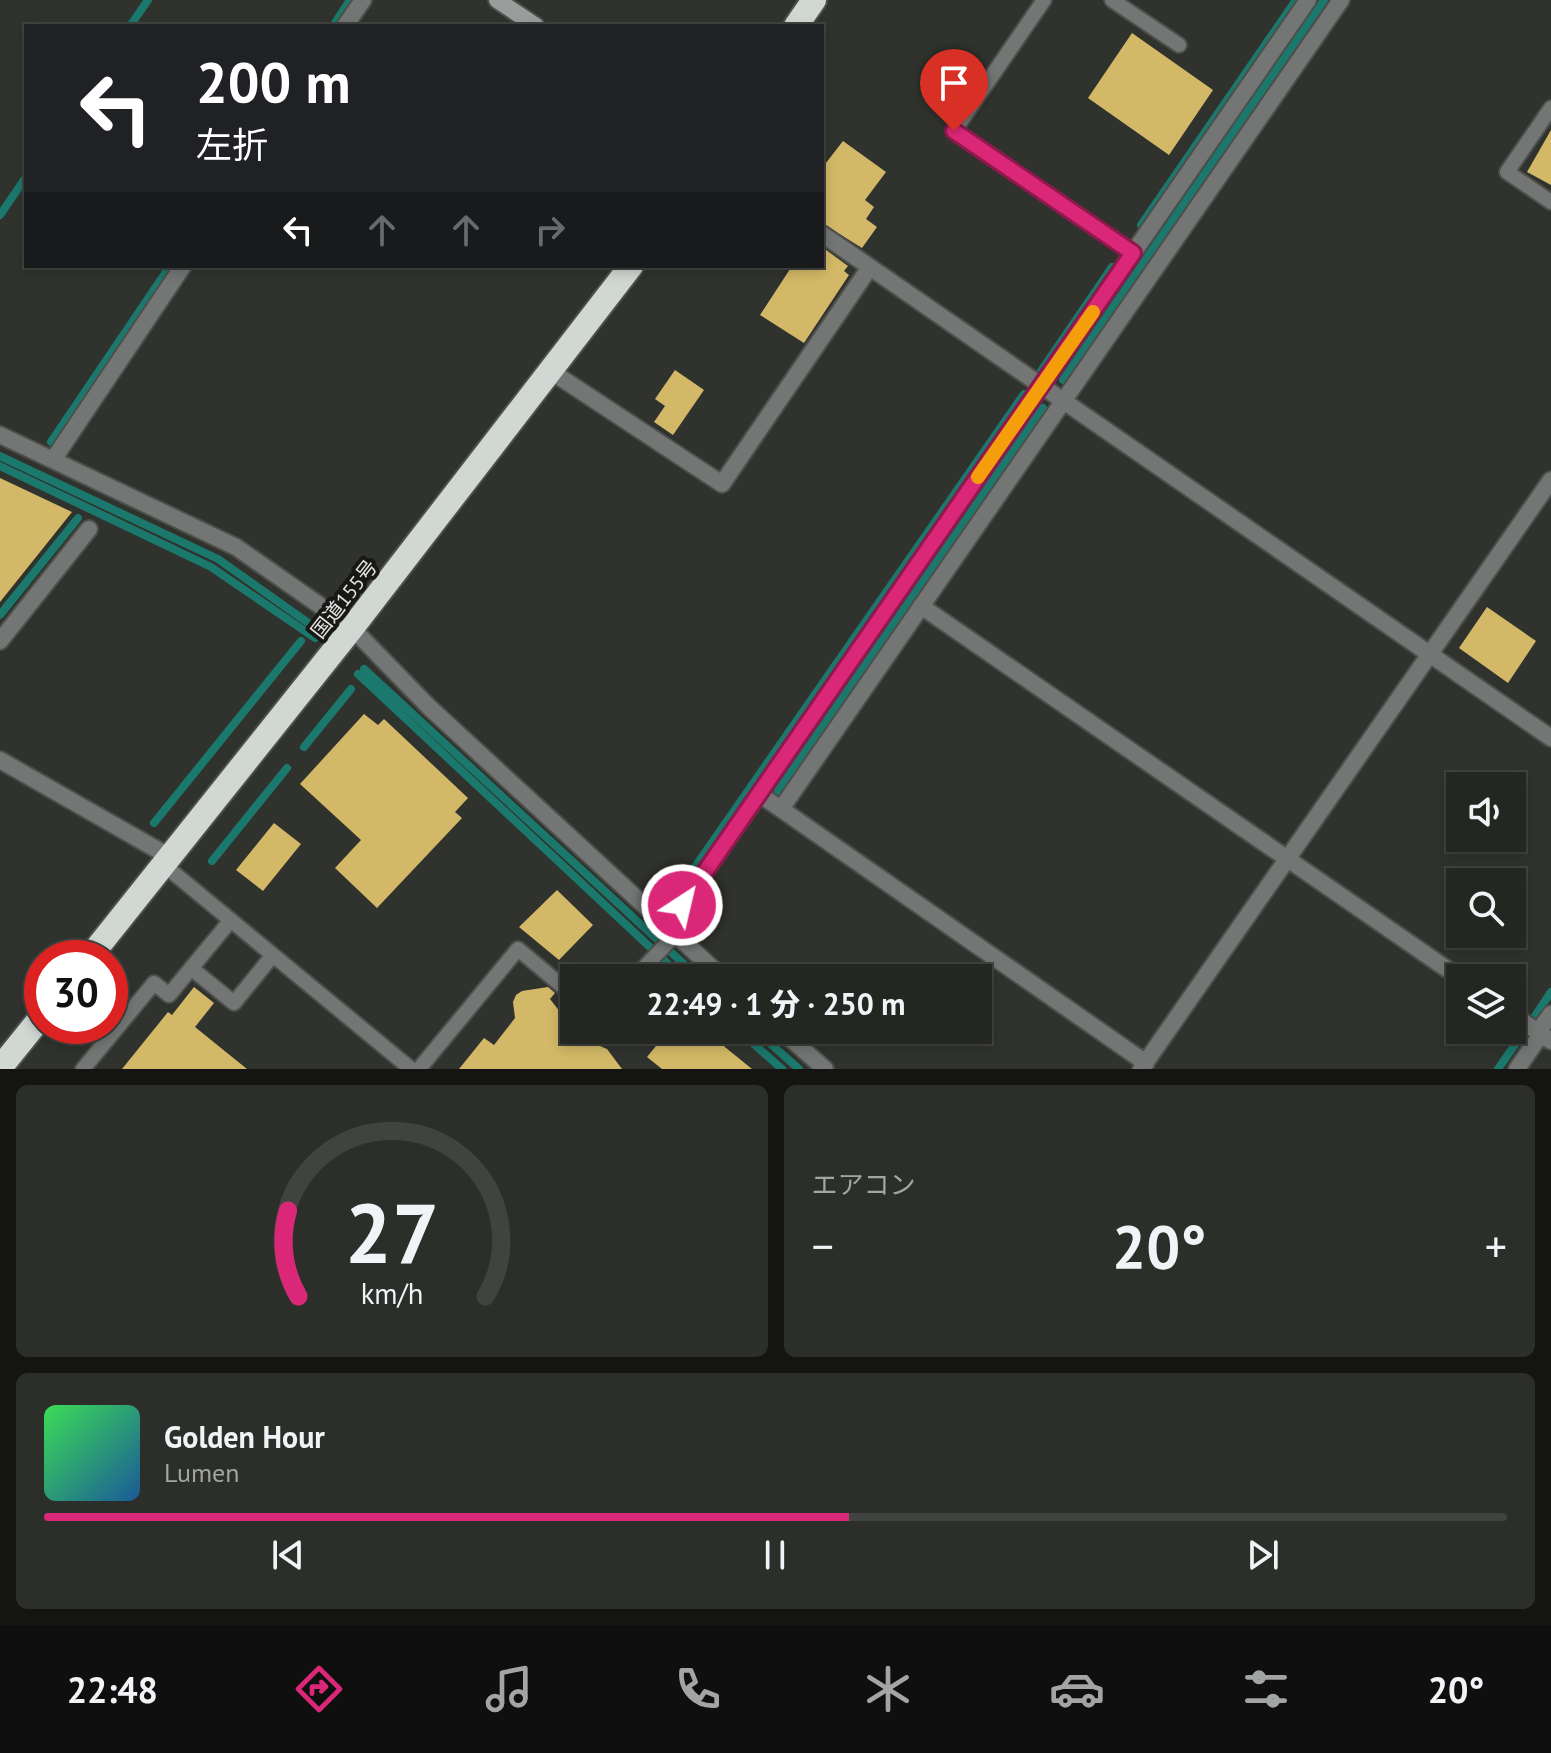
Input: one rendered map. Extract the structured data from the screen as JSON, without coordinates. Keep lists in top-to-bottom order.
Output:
{
  "streets": {
    "highway": ["国道155号"]
  },
  "page": {
    "turn": ["200 m", "左折"],
    "limit": "30",
    "trip": "22:49 · 1 分 · 250 m",
    "tile": "エアコン",
    "heat": ["−", "20°", "+"],
    "song": ["Golden Hour", "Lumen"],
    "tabs": ["22:48", "20°"],
    "gauge": ["27", "km/h"]
  }
}
